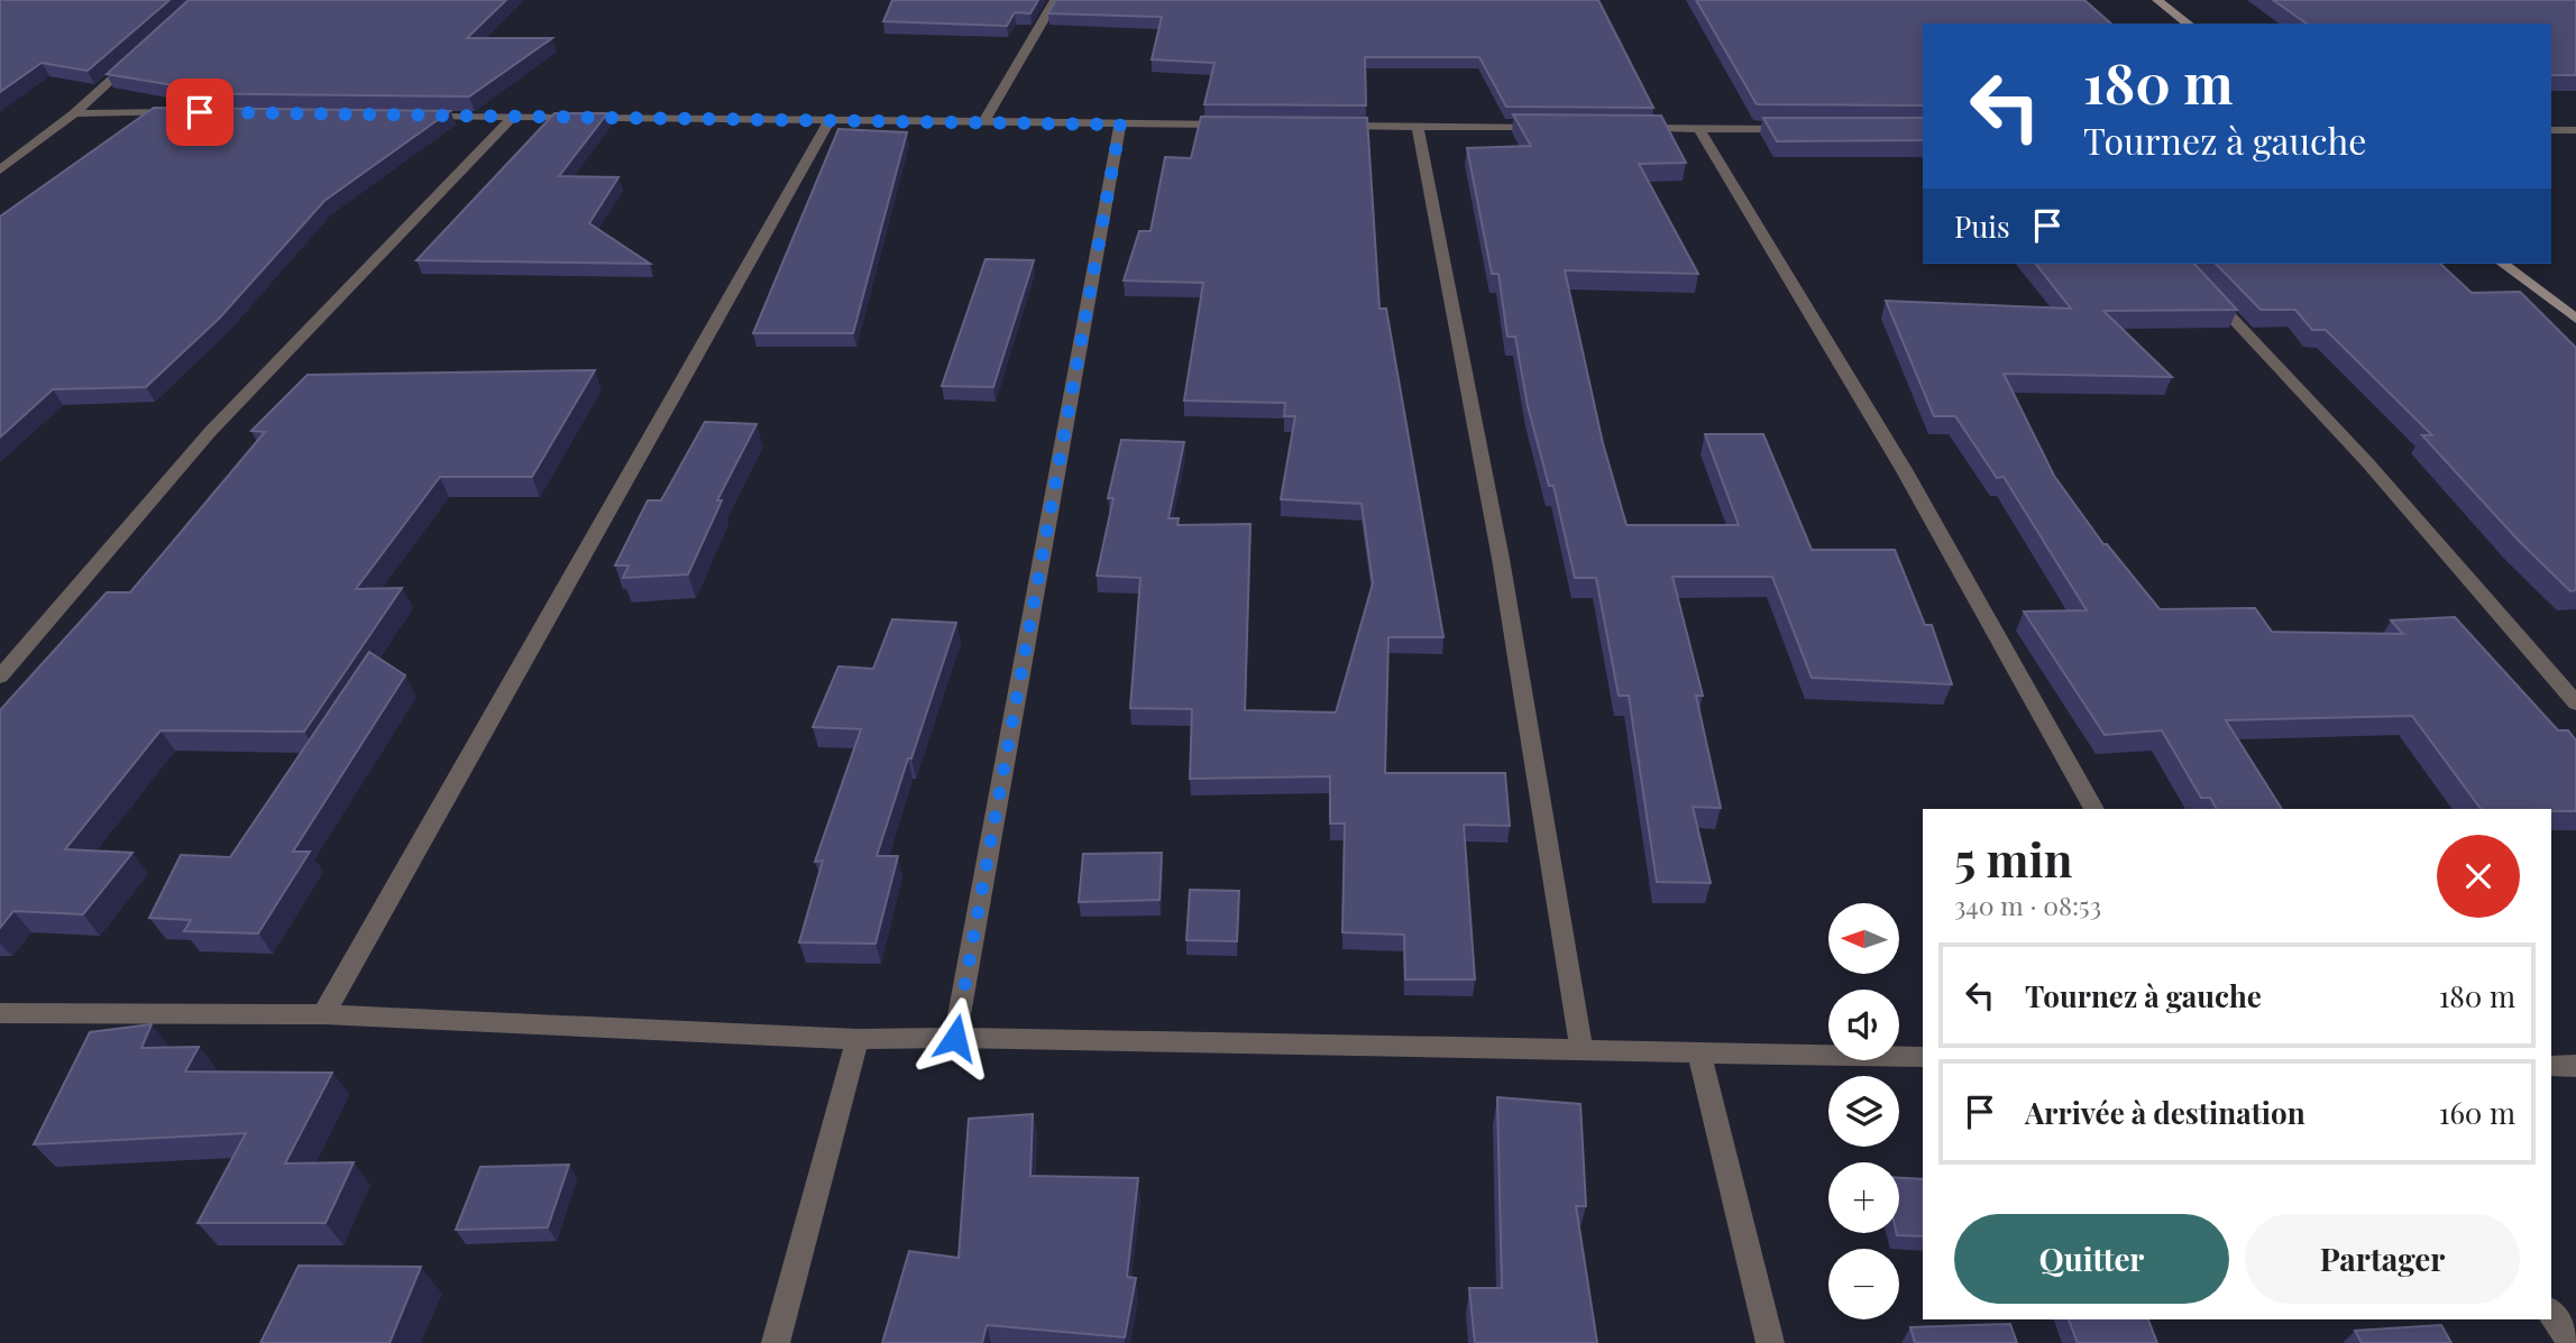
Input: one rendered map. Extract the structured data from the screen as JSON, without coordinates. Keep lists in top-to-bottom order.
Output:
{
  "north": "left",
  "page": {
    "turn": ["180 m", "Tournez à gauche"],
    "then": "Puis",
    "heading": ["5 min", "340 m · 08:53"],
    "map_buttons": ["+", "−"],
    "list": [
      {
        "name": "Tournez à gauche",
        "value": "180 m"
      },
      {
        "name": "Arrivée à destination",
        "value": "160 m"
      }
    ],
    "buttons": ["Quitter", "Partager"]
  }
}
